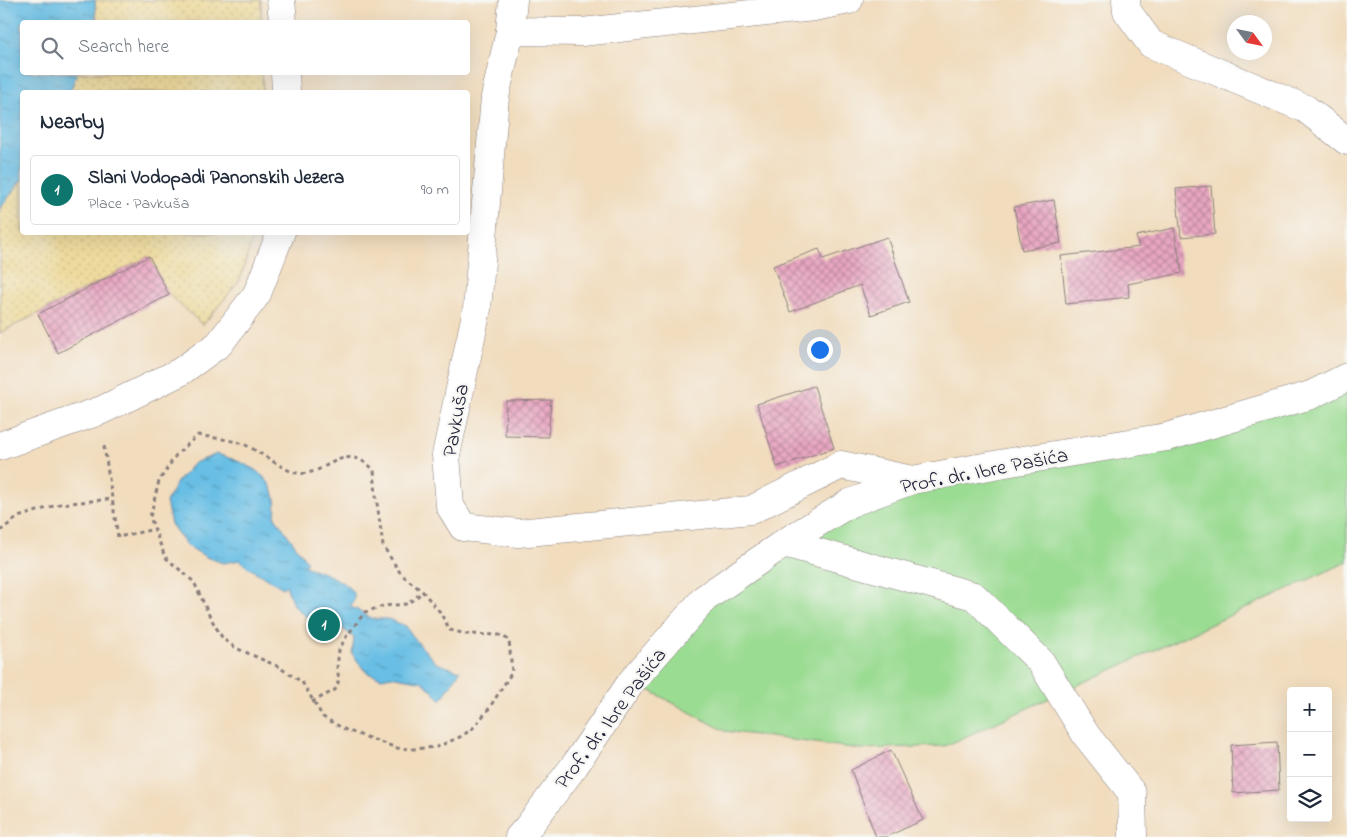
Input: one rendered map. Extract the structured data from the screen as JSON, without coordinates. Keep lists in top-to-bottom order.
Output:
{
  "streets": {
    "street": ["Pavkuša", "Prof. dr. Ibre Pašića"]
  },
  "crossings": [
    ["Pavkuša", "Prof. dr. Ibre Pašića"]
  ],
  "north": "bottom right",
  "page": {
    "search": "Search here",
    "heading": "Nearby",
    "list": [
      {
        "mark": "1",
        "name": "Slani Vodopadi Panonskih Jezera",
        "note": "Place · Pavkuša",
        "value": "90 m"
      }
    ],
    "pins": "1",
    "map_buttons": ["+", "−"]
  }
}
